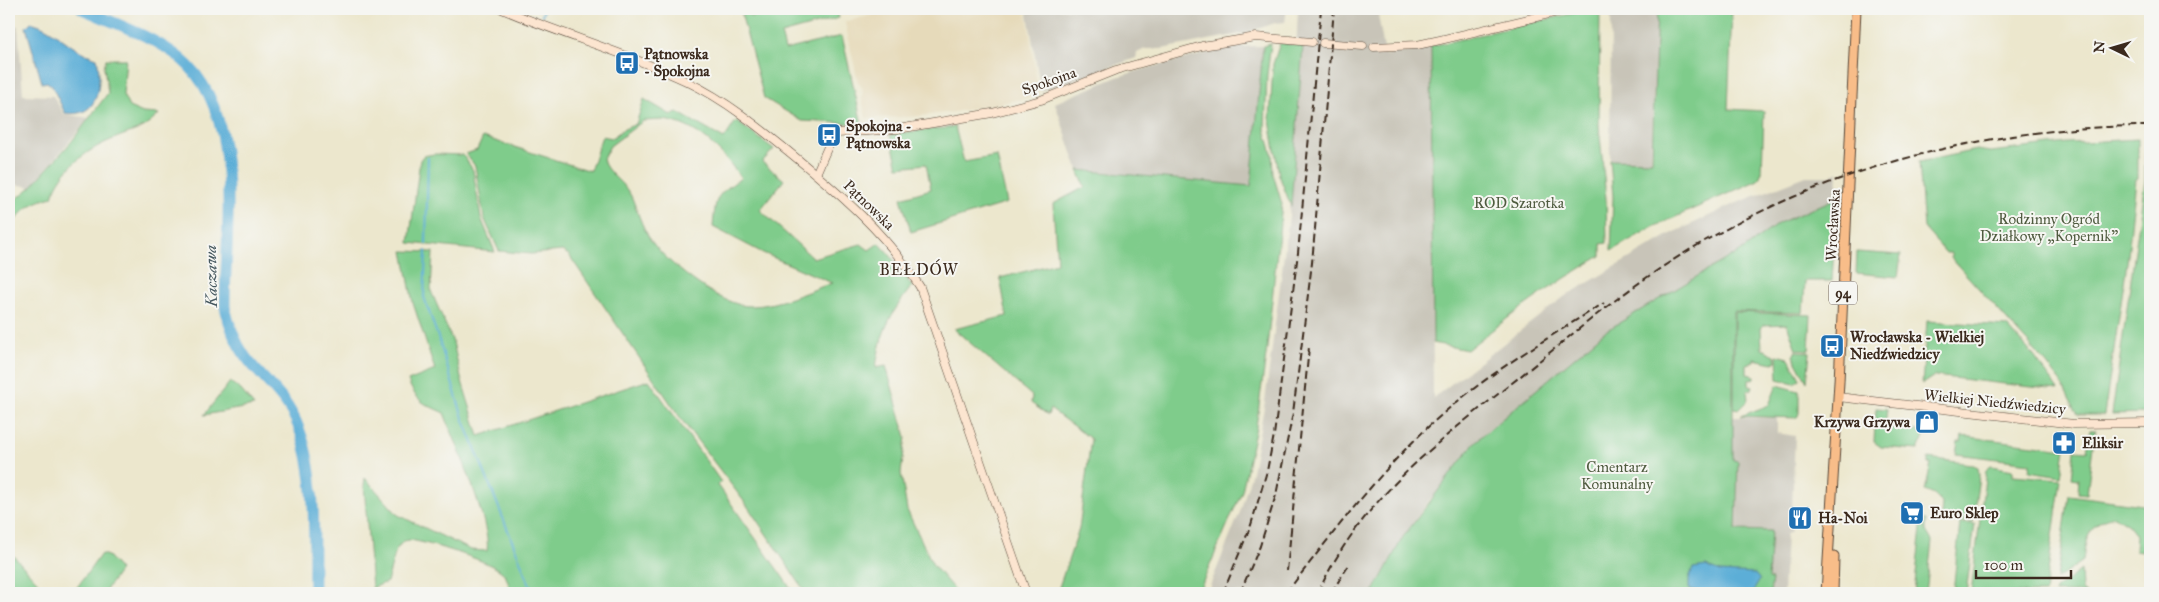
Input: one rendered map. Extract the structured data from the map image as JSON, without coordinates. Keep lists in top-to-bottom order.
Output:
{
  "streets": {
    "main road": ["Wrocławska", "94"],
    "street": ["Spokojna", "Pątnowska", "Wielkiej Niedźwiedzicy"]
  },
  "crossings": [
    ["Spokojna", "Pątnowska"],
    ["Wrocławska", "Wielkiej Niedźwiedzicy"]
  ],
  "districts": ["BEŁDÓW"],
  "water": ["Kaczawa"],
  "parks": ["ROD Szarotka", "Rodzinny Ogród Działkowy „Kopernik”", "Cmentarz Komunalny"],
  "places": {
    "bus stop": ["Pątnowska - Spokojna", "Spokojna - Pątnowska", "Wrocławska - Wielkiej Niedźwiedzicy"],
    "shop": ["Krzywa Grzywa"],
    "pharmacy": ["Eliksir"],
    "supermarket": ["Euro Sklep"],
    "restaurant": ["Ha-Noi"]
  },
  "scale_bar": "100 m",
  "north": "left"
}
